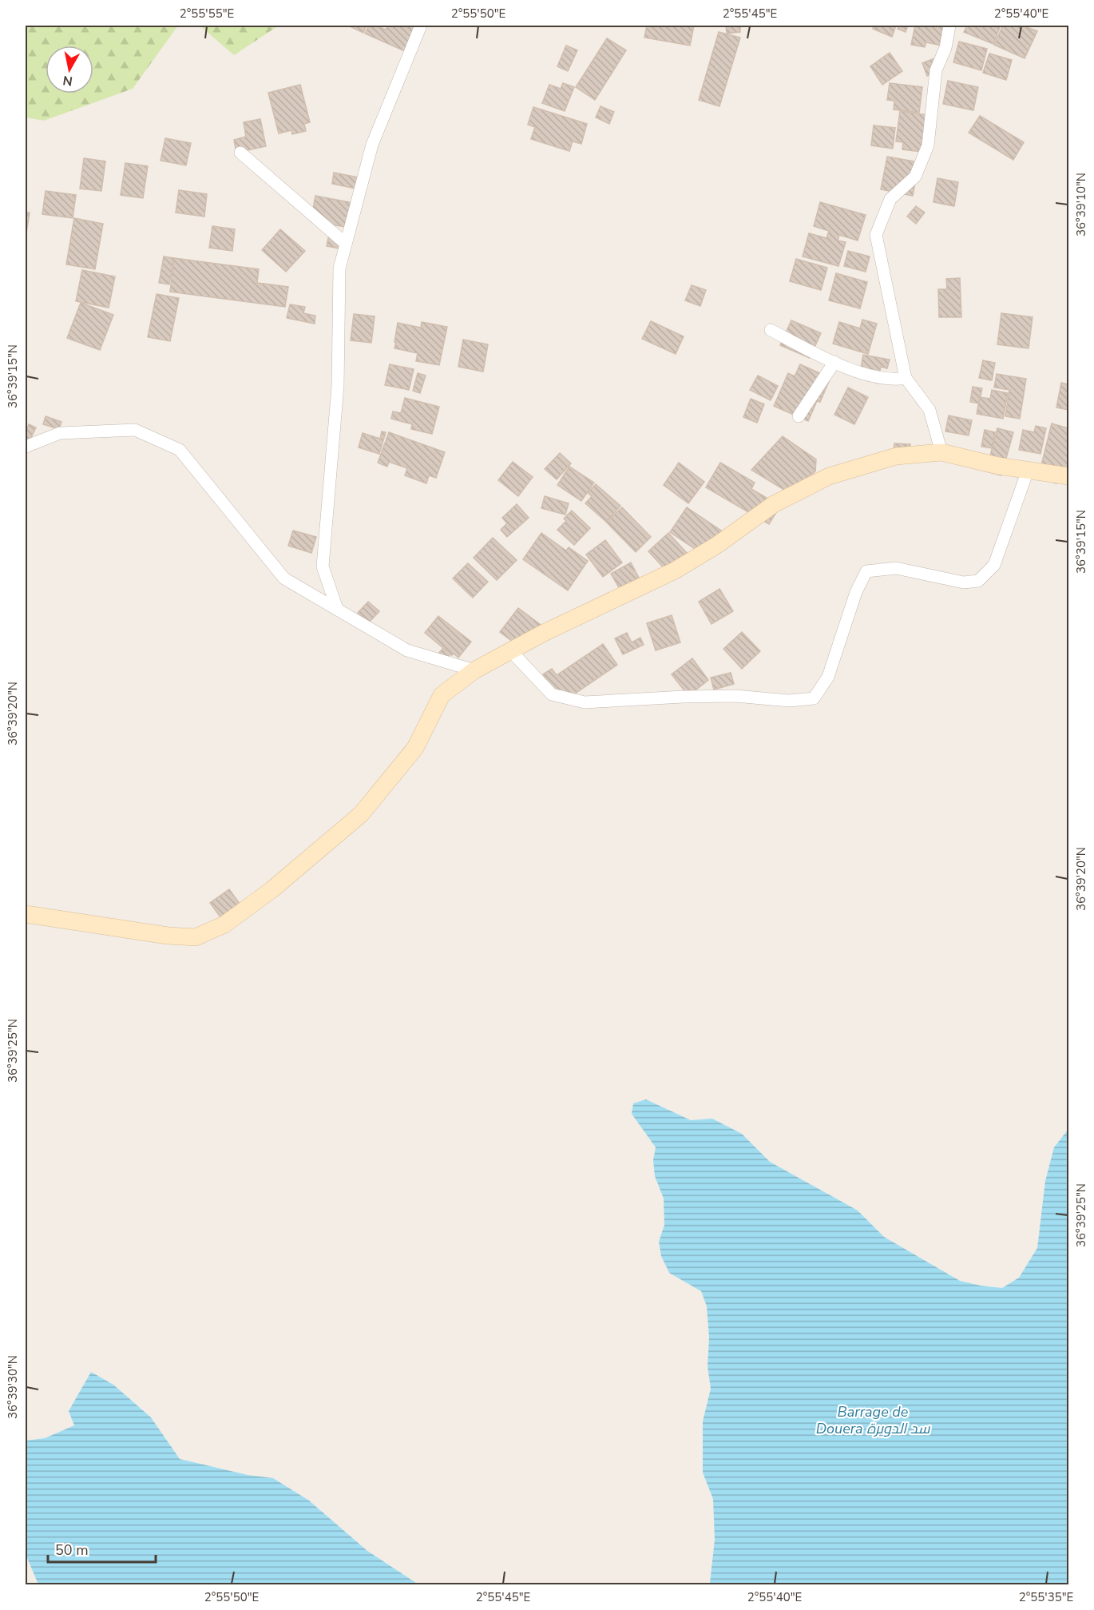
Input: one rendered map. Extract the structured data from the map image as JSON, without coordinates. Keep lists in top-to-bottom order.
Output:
{
  "water": ["Barrage de Douera سد الدويرة"],
  "scale_bar": "50 m",
  "north": "bottom",
  "coordinates": [
    "2°55'55\"E",
    "2°55'50\"E",
    "2°55'45\"E",
    "2°55'40\"E",
    "36°39'10\"N",
    "36°39'15\"N",
    "36°39'20\"N",
    "36°39'25\"N",
    "36°39'30\"N",
    "2°55'35\"E"
  ]
}
